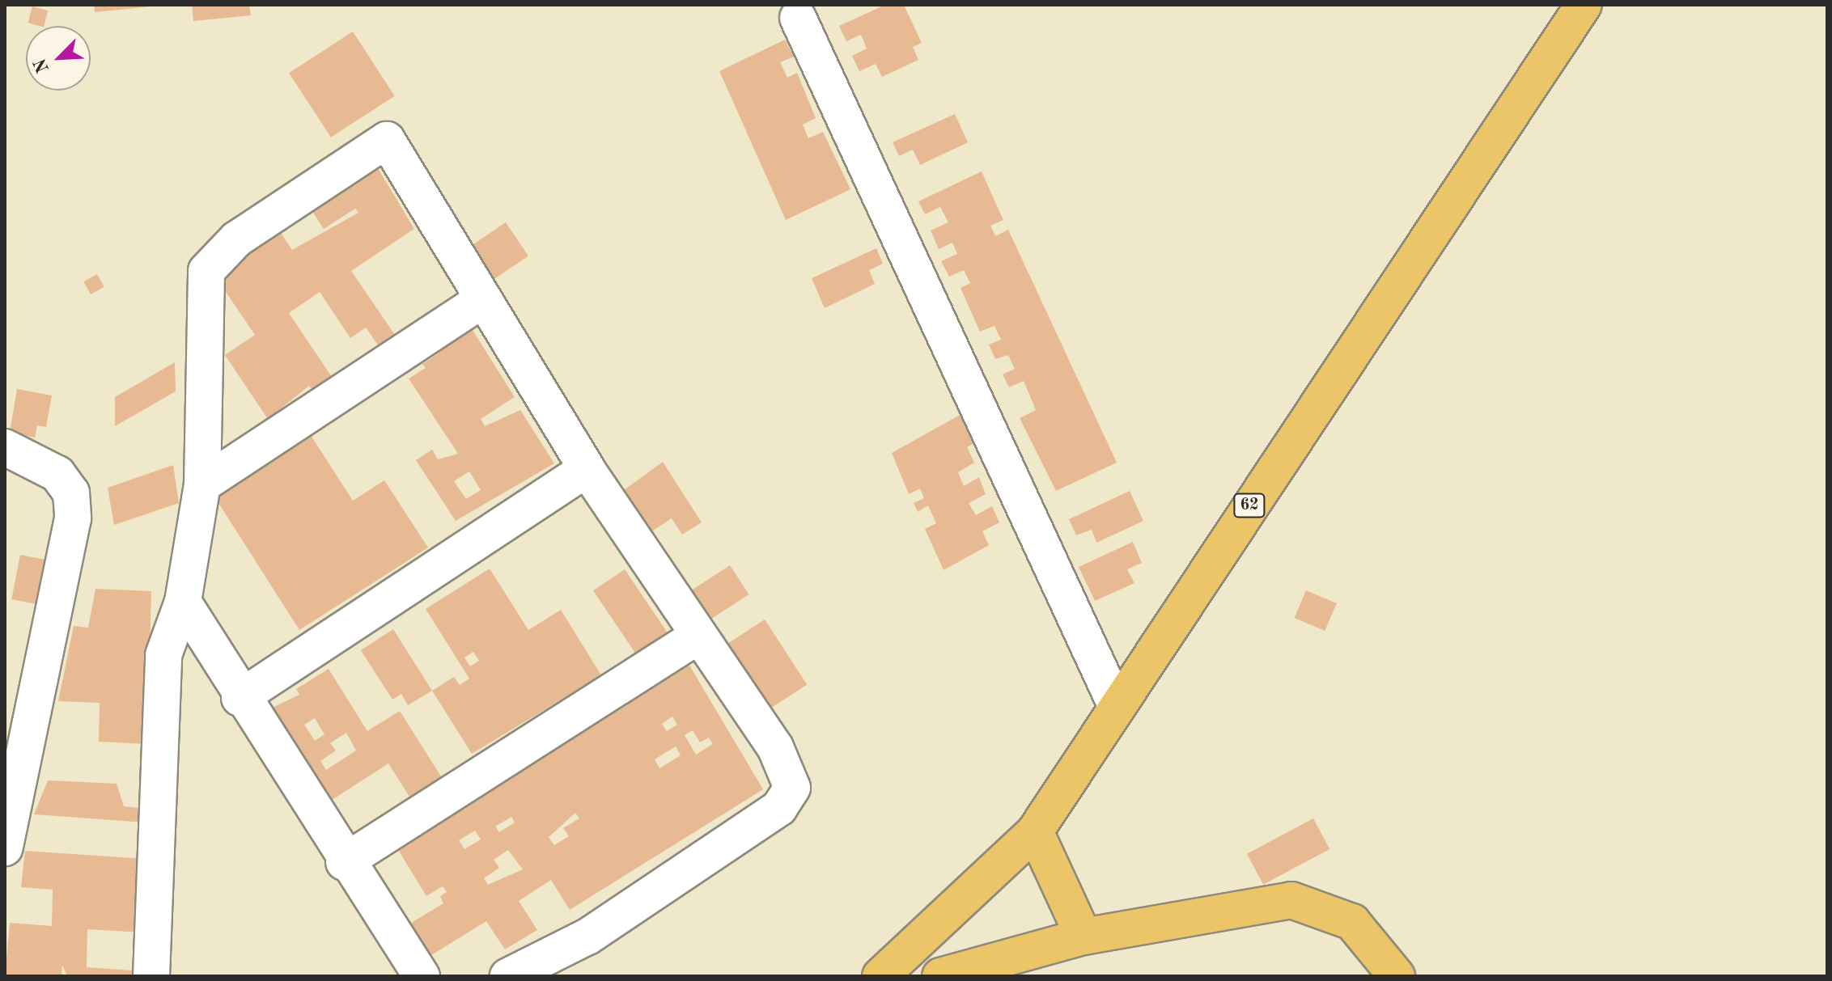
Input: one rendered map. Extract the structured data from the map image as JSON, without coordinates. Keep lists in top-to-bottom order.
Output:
{
  "streets": {
    "main road": ["62"]
  },
  "north": "bottom left"
}
